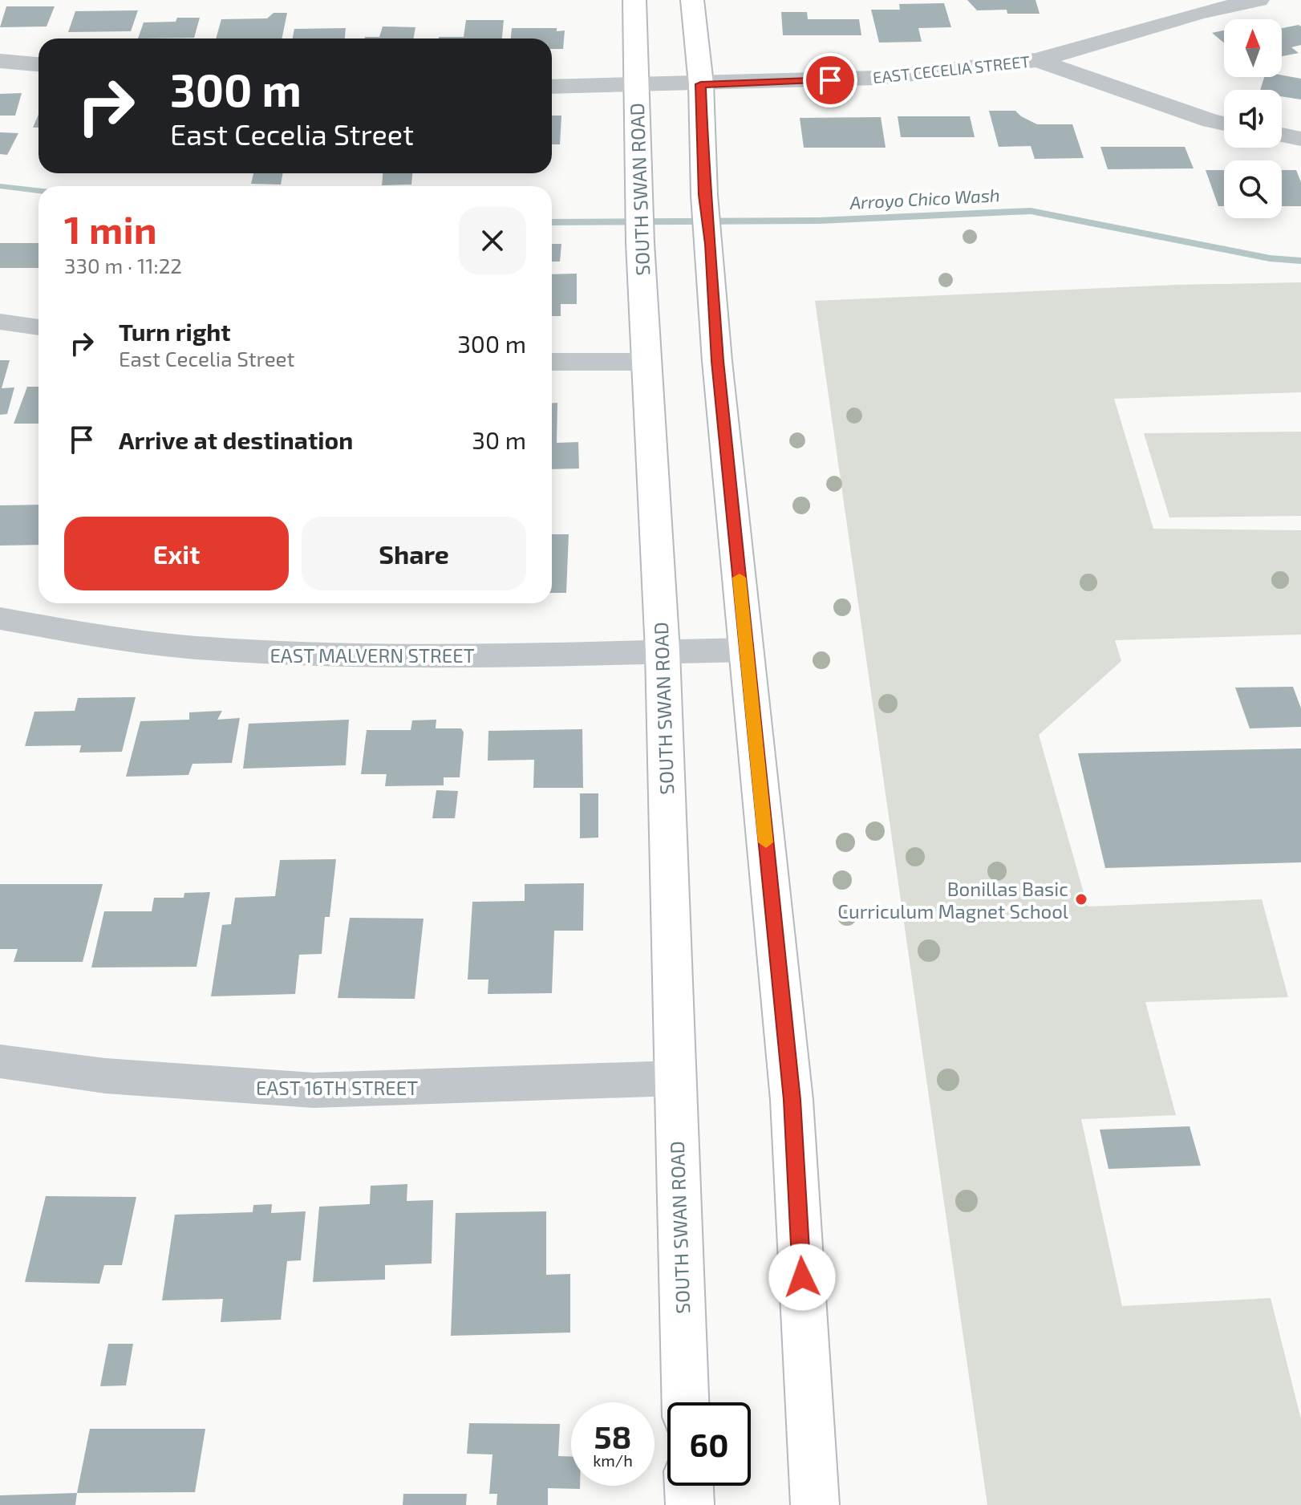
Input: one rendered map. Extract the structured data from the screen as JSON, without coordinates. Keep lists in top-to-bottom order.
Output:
{
  "streets": {
    "main road": ["SOUTH SWAN ROAD"],
    "street": ["EAST CECELIA STREET", "EAST MALVERN STREET", "EAST 16TH STREET"]
  },
  "crossings": [
    ["EAST CECELIA STREET", "SOUTH SWAN ROAD"],
    ["SOUTH SWAN ROAD", "EAST MALVERN STREET"],
    ["SOUTH SWAN ROAD", "EAST 16TH STREET"]
  ],
  "water": ["Arroyo Chico Wash"],
  "places": ["Bonillas Basic Curriculum Magnet School"],
  "north": "top",
  "page": {
    "turn": ["300 m", "East Cecelia Street"],
    "heading": ["1 min", "330 m · 11:22"],
    "list": [
      {
        "name": "Turn right",
        "note": "East Cecelia Street",
        "value": "300 m"
      },
      {
        "name": "Arrive at destination",
        "value": "30 m"
      }
    ],
    "buttons": ["Exit", "Share"],
    "speed": "58 km/h",
    "limit": "60"
  }
}
